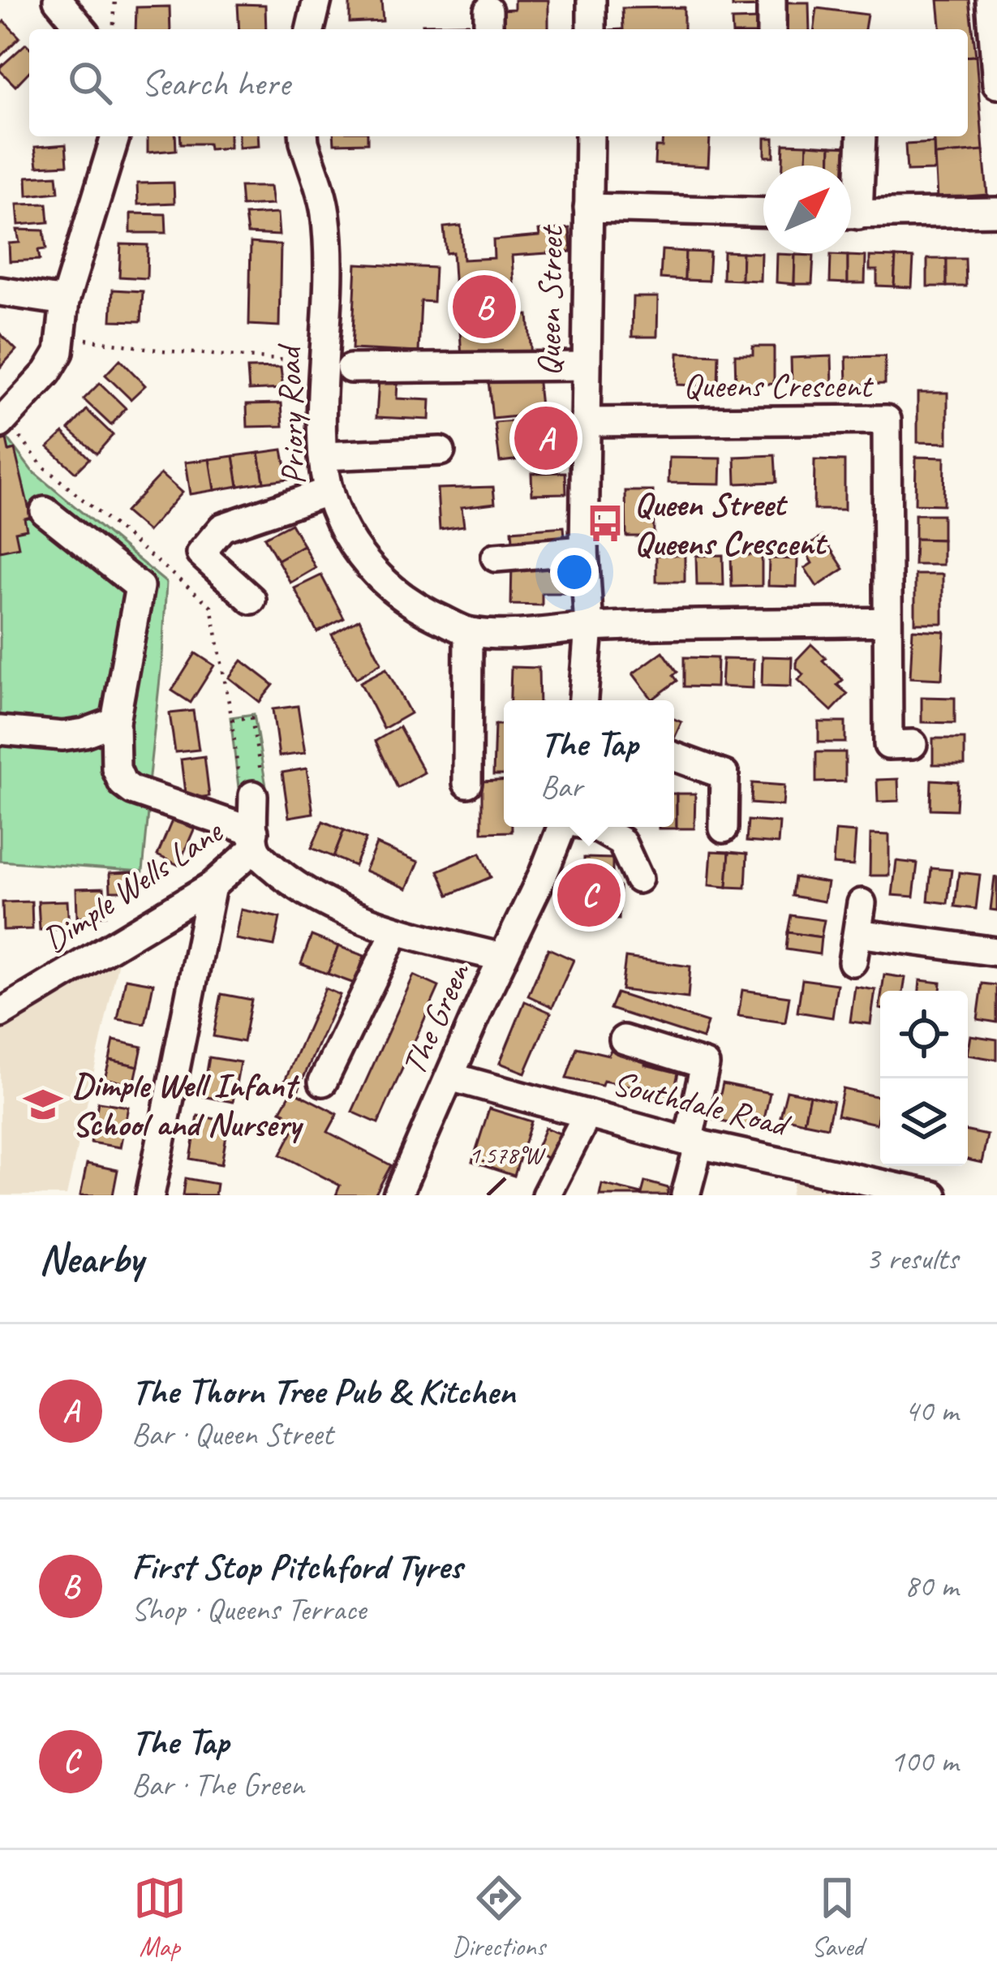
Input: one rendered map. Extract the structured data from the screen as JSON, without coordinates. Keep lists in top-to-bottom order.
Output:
{
  "streets": {
    "street": [
      "Queen Street",
      "Queens Crescent",
      "Priory Road",
      "Dimple Wells Lane",
      "The Green",
      "Southdale Road"
    ]
  },
  "crossings": [
    ["Queen Street", "Queens Crescent"],
    ["Queen Street", "Priory Road"],
    ["The Green", "Southdale Road"]
  ],
  "places": {
    "bus stop": ["Queen Street Queens Crescent"],
    "school or university": ["Dimple Well Infant School and Nursery"]
  },
  "north": "top right",
  "page": {
    "search": "Search here",
    "pins": ["B", "A", "C"],
    "popup": ["The Tap", "Bar"],
    "heading": ["Nearby", "3 results"],
    "list": [
      {
        "mark": "A",
        "name": "The Thorn Tree Pub & Kitchen",
        "note": "Bar · Queen Street",
        "value": "40 m"
      },
      {
        "mark": "B",
        "name": "First Stop Pitchford Tyres",
        "note": "Shop · Queens Terrace",
        "value": "80 m"
      },
      {
        "mark": "C",
        "name": "The Tap",
        "note": "Bar · The Green",
        "value": "100 m"
      }
    ],
    "nav": ["Map", "Directions", "Saved"]
  },
  "coordinates": ["1.578°W"]
}
